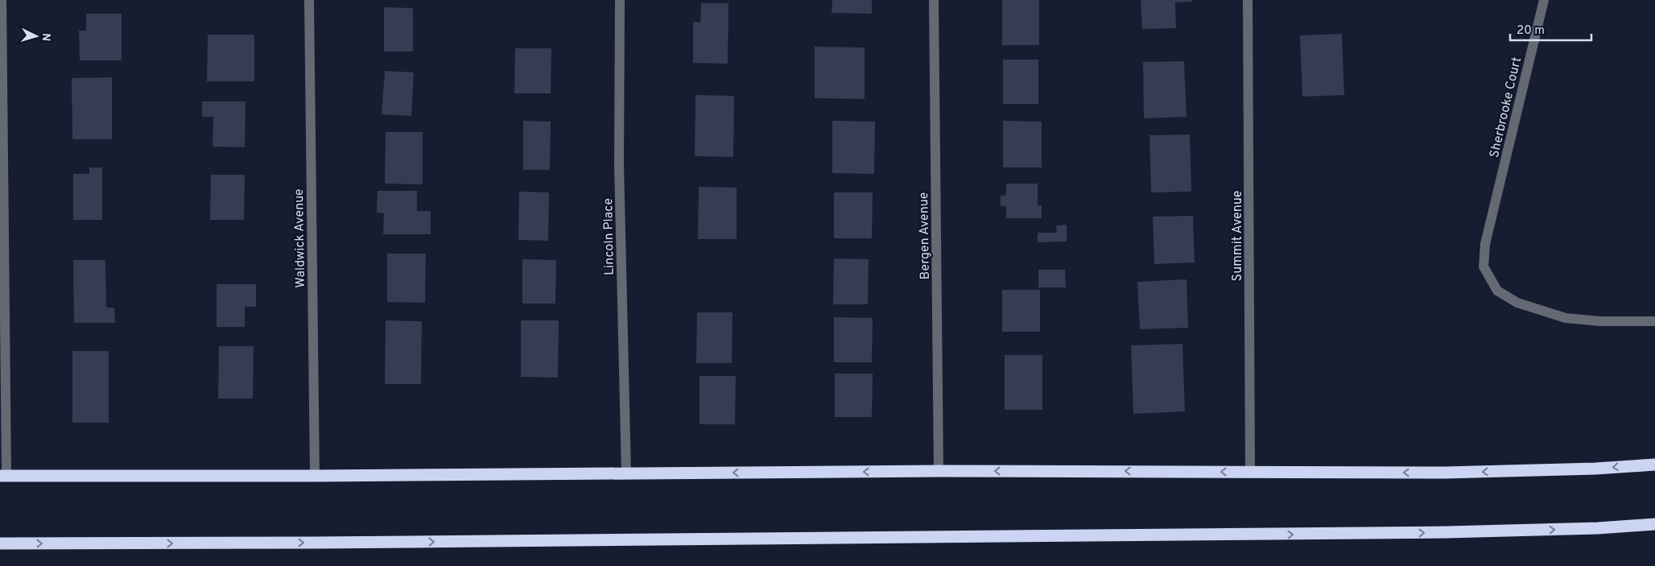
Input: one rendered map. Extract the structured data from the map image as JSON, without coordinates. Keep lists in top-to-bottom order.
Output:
{
  "streets": {
    "street": [
      "Sherbrooke Court",
      "Bergen Avenue",
      "Summit Avenue",
      "Lincoln Place",
      "Waldwick Avenue"
    ]
  },
  "scale_bar": "20 m",
  "north": "right"
}
